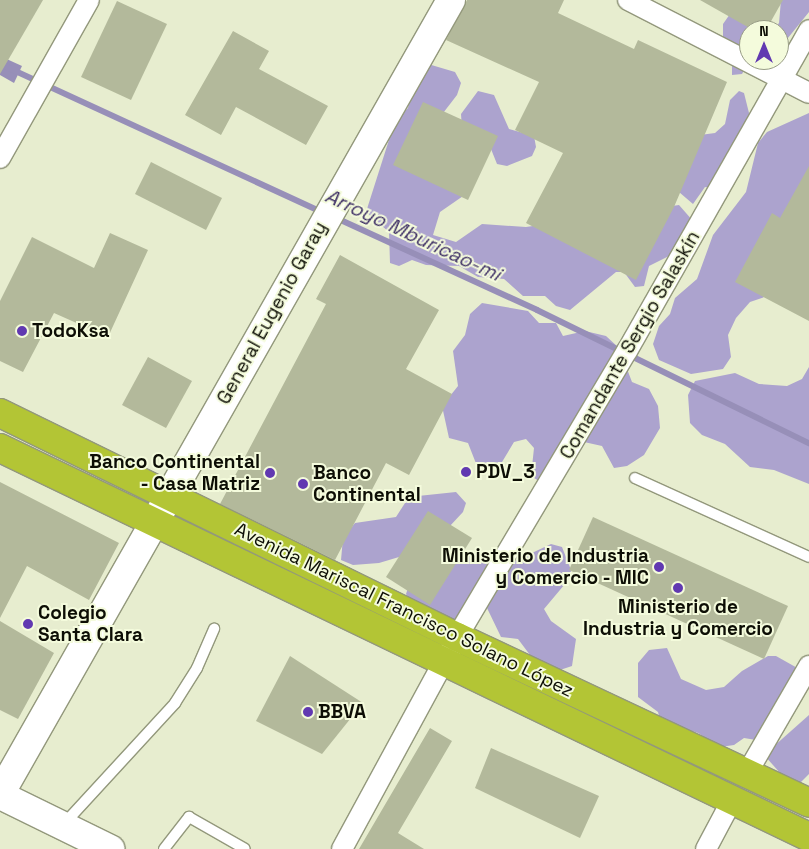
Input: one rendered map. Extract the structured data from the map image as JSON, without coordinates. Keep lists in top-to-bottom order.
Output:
{
  "streets": {
    "highway": ["Avenida Mariscal Francisco Solano López"],
    "street": ["General Eugenio Garay", "Comandante Sergio Salaskín"]
  },
  "crossings": [
    ["General Eugenio Garay", "Avenida Mariscal Francisco Solano López"],
    ["Comandante Sergio Salaskín", "Avenida Mariscal Francisco Solano López"]
  ],
  "water": ["Arroyo Mburicao-mi"],
  "places": [
    "TodoKsa",
    "PDV_3",
    "Banco Continental - Casa Matriz",
    "Banco Continental",
    "Ministerio de Industria y Comercio - MIC",
    "Ministerio de Industria y Comercio",
    "Colegio Santa Clara",
    "BBVA"
  ],
  "north": "top"
}
